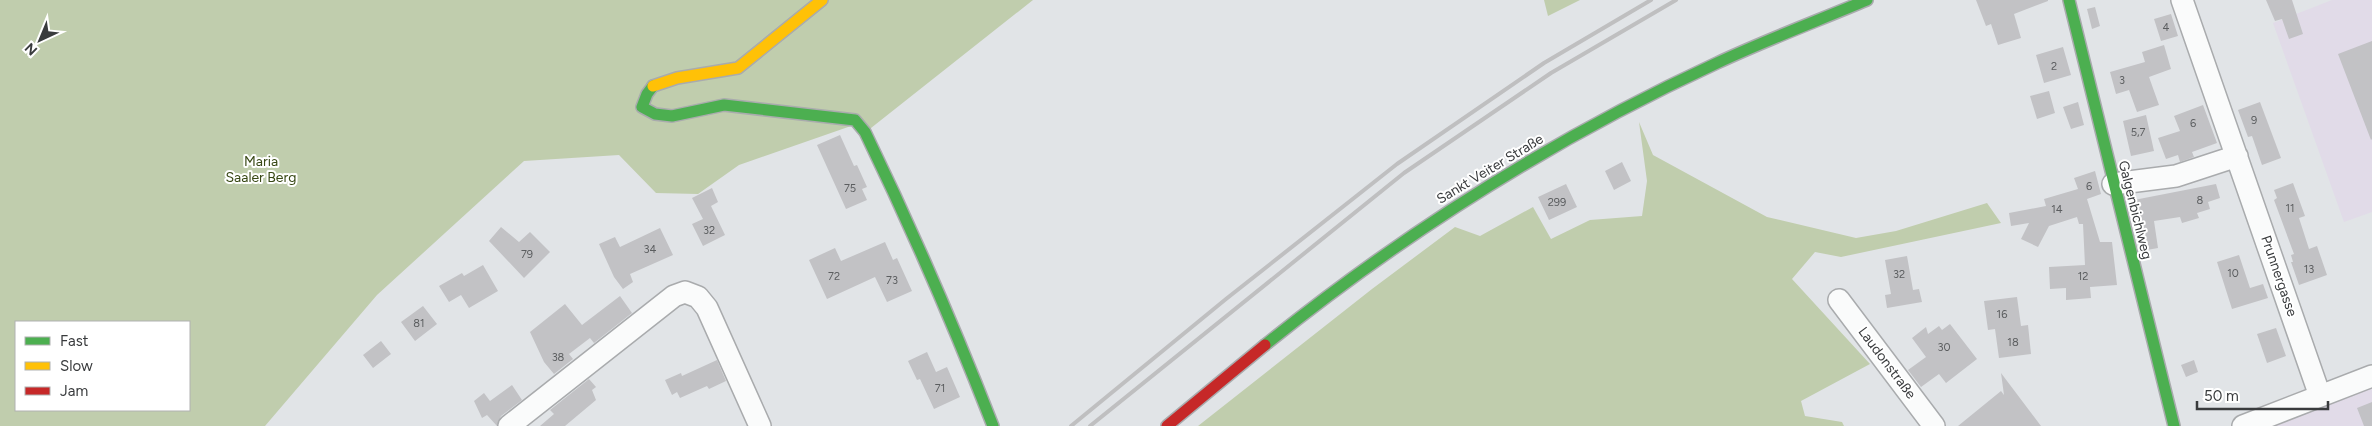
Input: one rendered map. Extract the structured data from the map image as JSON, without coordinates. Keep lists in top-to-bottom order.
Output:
{
  "streets": {
    "street": [
      "Sankt Veiter Straße",
      "Galgenbichlweg",
      "Prunnergasse",
      "Laudonstraße"
    ]
  },
  "parks": ["Maria Saaler Berg"],
  "house_numbers": [
    "4",
    "2",
    "3",
    "9",
    "6",
    "5,7",
    "6",
    "75",
    "8",
    "299",
    "11",
    "14",
    "32",
    "34",
    "79",
    "13",
    "10",
    "32",
    "72",
    "12",
    "73",
    "16",
    "81",
    "18",
    "30",
    "38",
    "71"
  ],
  "legend": ["Fast", "Slow", "Jam"],
  "scale_bar": "50 m",
  "north": "bottom left"
}
